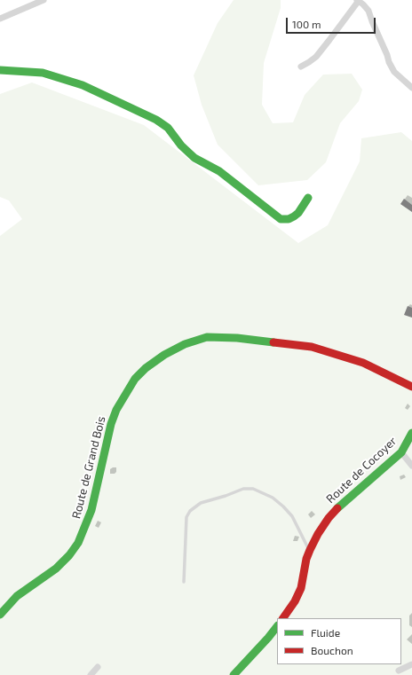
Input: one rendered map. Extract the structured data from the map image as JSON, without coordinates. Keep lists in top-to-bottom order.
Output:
{
  "streets": {
    "main road": ["Route de Grand Bois", "Route de Cocoyer"]
  },
  "legend": ["Fluide", "Bouchon"],
  "scale_bar": "100 m"
}
